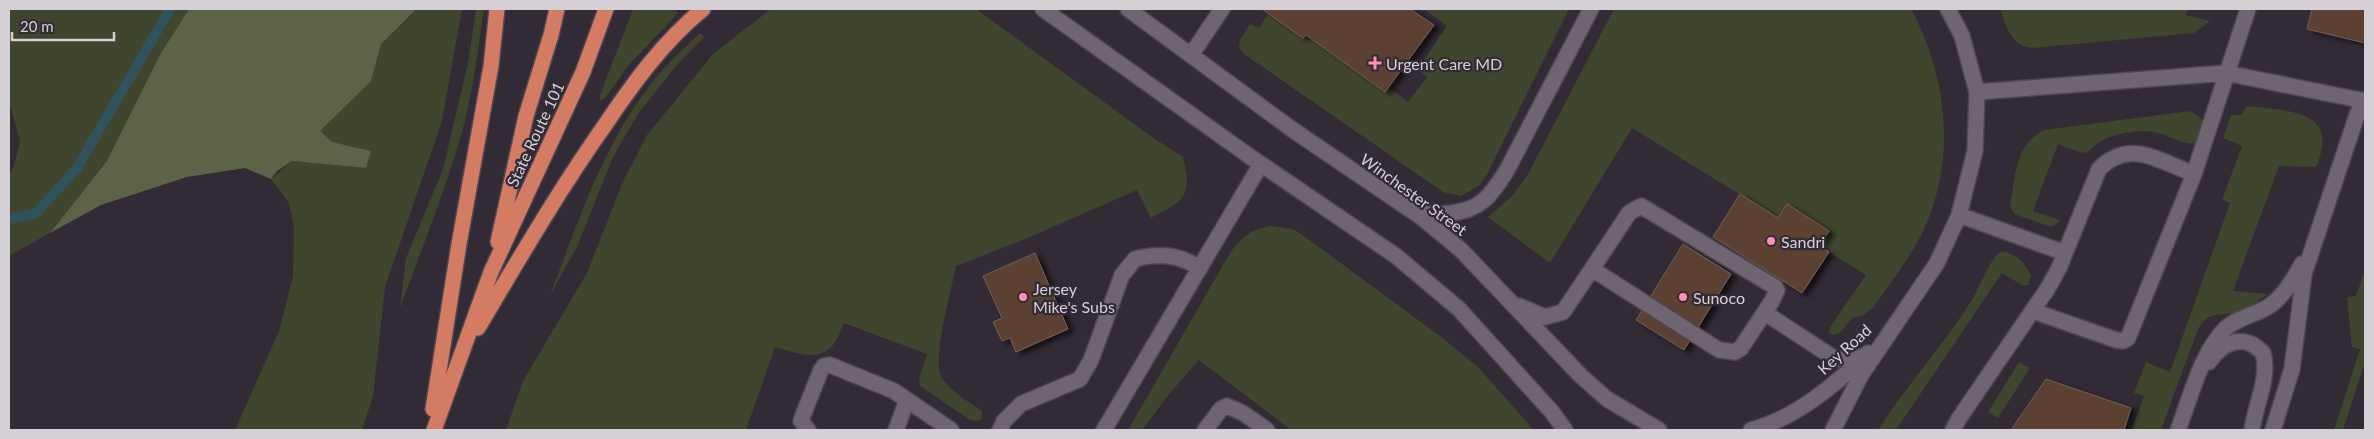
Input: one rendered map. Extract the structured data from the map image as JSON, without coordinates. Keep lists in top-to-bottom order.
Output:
{
  "streets": {
    "highway": ["State Route 101"],
    "street": ["Winchester Street", "Key Road"]
  },
  "places": {
    "health": ["Urgent Care MD"],
    "other": ["Sandri", "Jersey Mike's Subs", "Sunoco"]
  },
  "scale_bar": "20 m"
}
